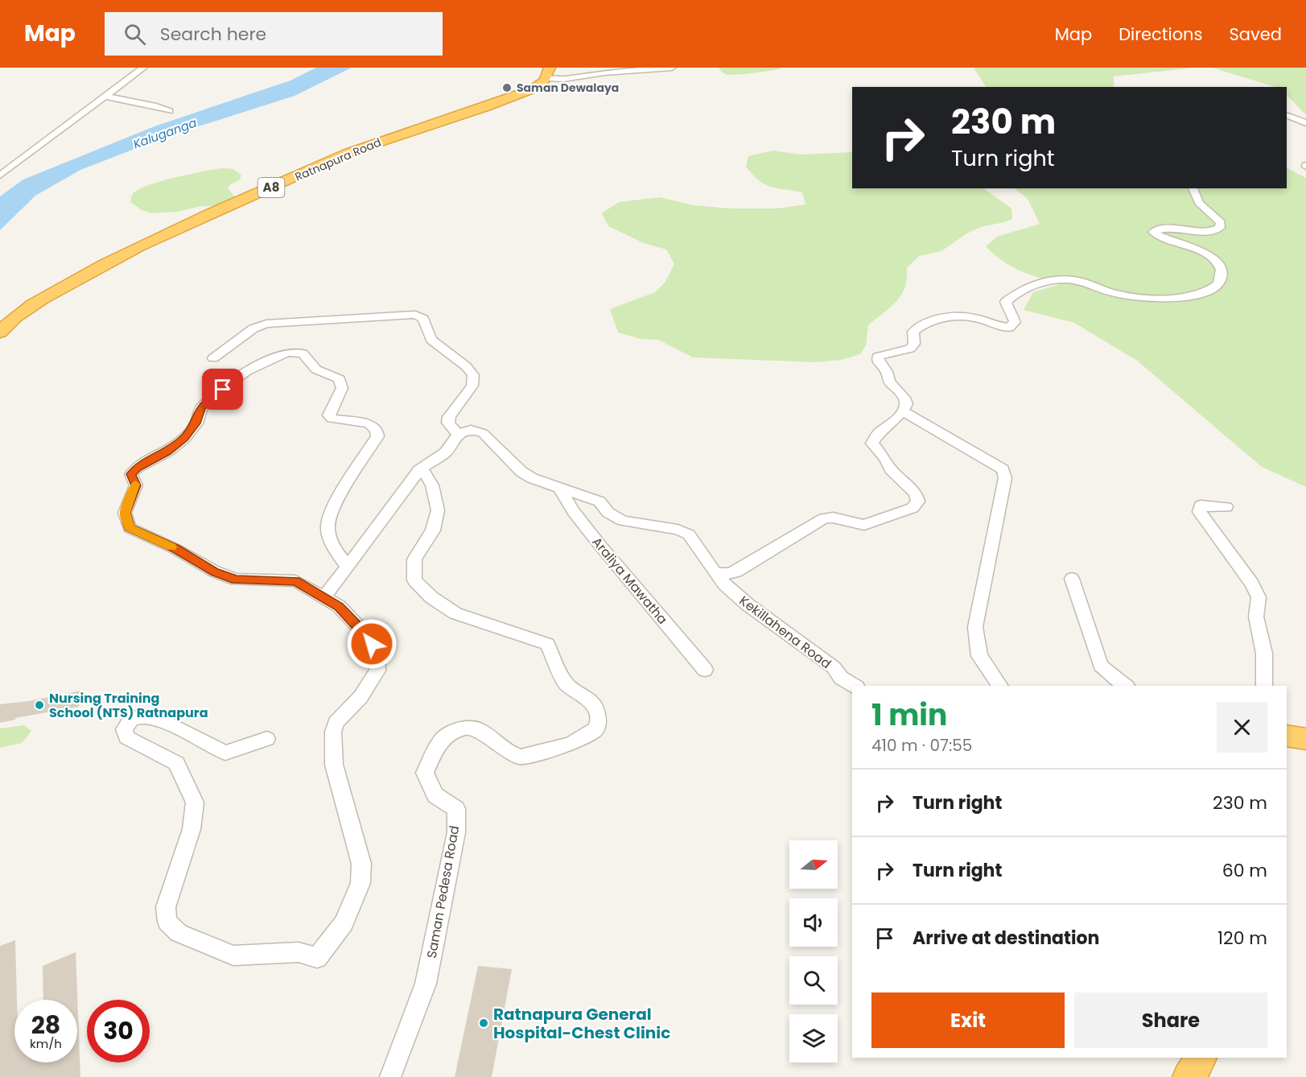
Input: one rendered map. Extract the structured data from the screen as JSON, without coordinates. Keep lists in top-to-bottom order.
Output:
{
  "streets": {
    "highway": ["Ratnapura Road", "A8"],
    "street": ["Araliya Mawatha", "Kekillahena Road", "Saman Pedesa Road"]
  },
  "water": ["Kaluganga"],
  "places": ["Saman Dewalaya", "Nursing Training School (NTS) Ratnapura", "Ratnapura General Hospital-Chest Clinic"],
  "north": "right",
  "page": {
    "header": "Map",
    "search": "Search here",
    "nav": ["Map", "Directions", "Saved"],
    "turn": ["230 m", "Turn right"],
    "heading": ["1 min", "410 m · 07:55"],
    "list": [
      {
        "name": "Turn right",
        "value": "230 m"
      },
      {
        "name": "Turn right",
        "value": "60 m"
      },
      {
        "name": "Arrive at destination",
        "value": "120 m"
      }
    ],
    "buttons": ["Exit", "Share"],
    "speed": "28 km/h",
    "limit": "30"
  }
}
